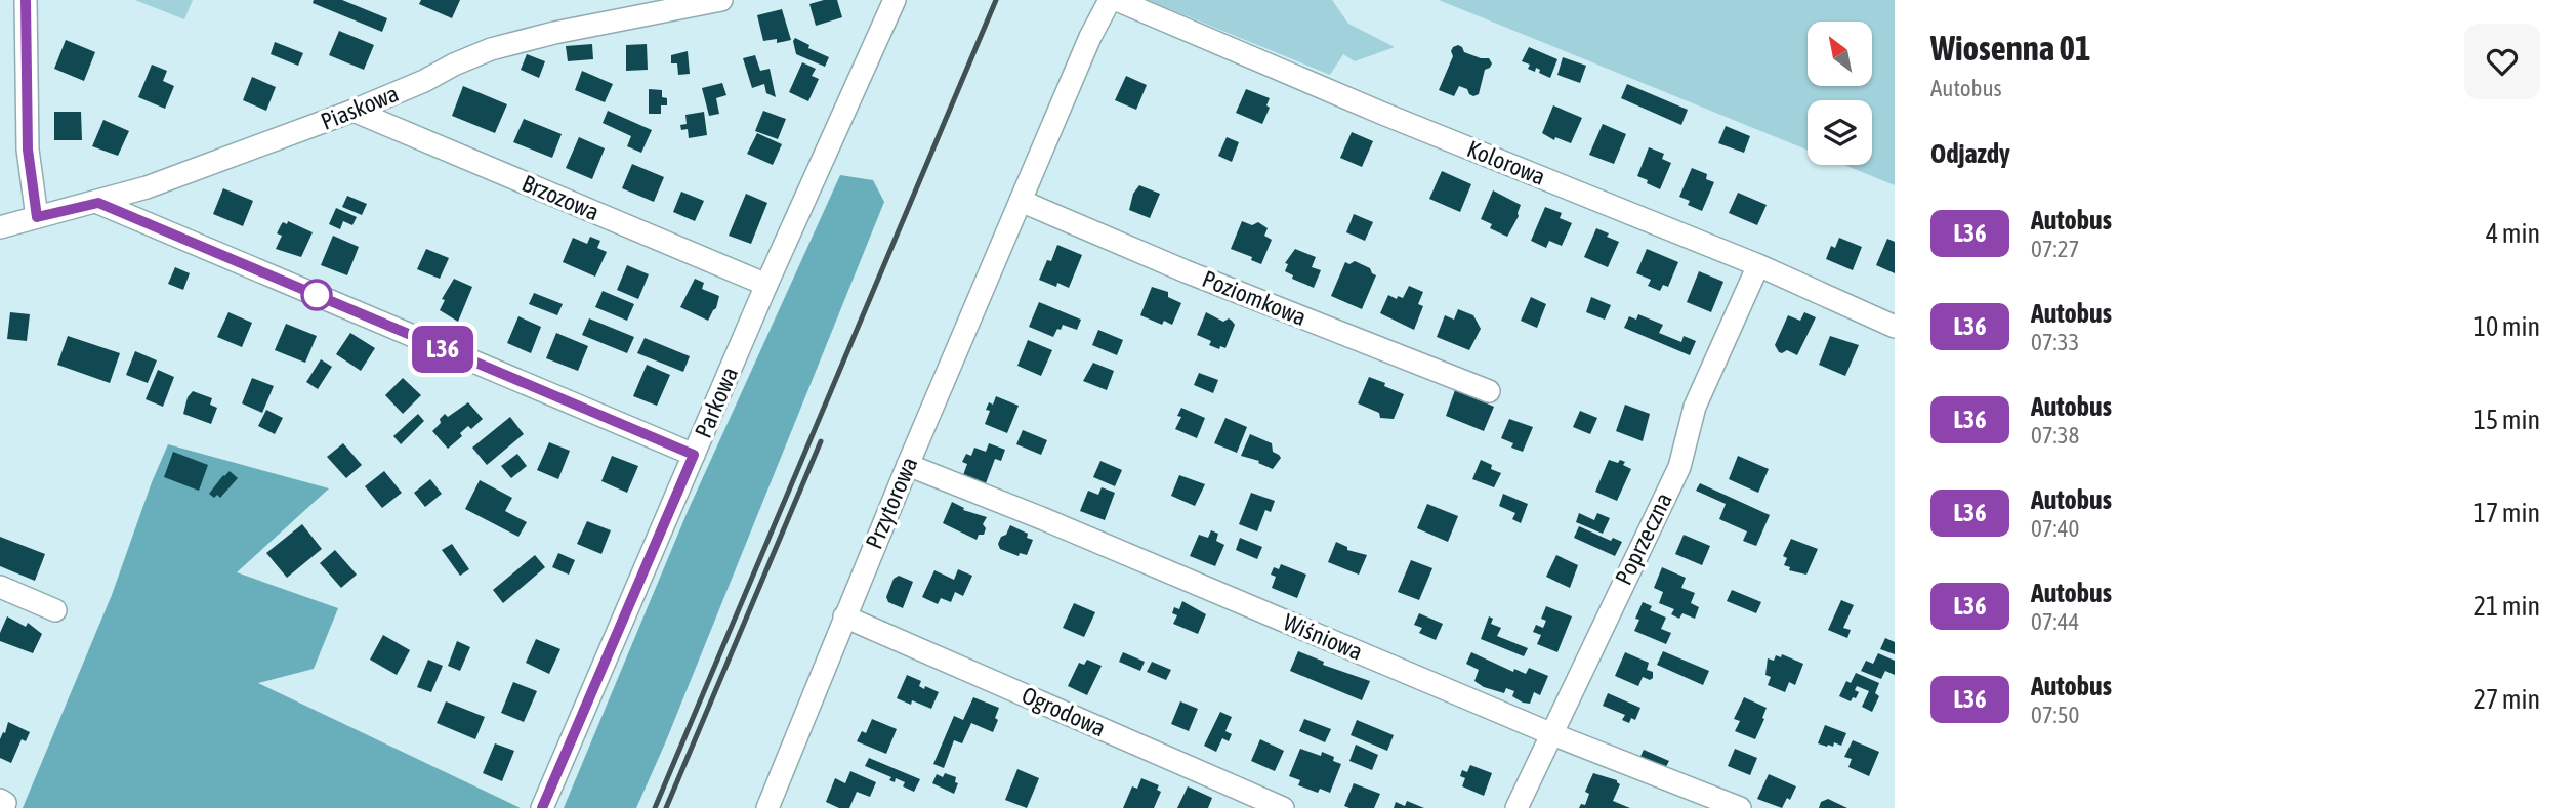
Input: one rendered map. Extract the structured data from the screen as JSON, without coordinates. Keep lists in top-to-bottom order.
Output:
{
  "streets": {
    "street": [
      "Piaskowa",
      "Kolorowa",
      "Brzozowa",
      "Poziomkowa",
      "Parkowa",
      "Przytorowa",
      "Poprzeczna",
      "Wiśniowa",
      "Ogrodowa"
    ]
  },
  "crossings": [
    ["Piaskowa", "Brzozowa"],
    ["Kolorowa", "Poprzeczna"],
    ["Brzozowa", "Parkowa"],
    ["Poziomkowa", "Przytorowa"],
    ["Przytorowa", "Wiśniowa"],
    ["Przytorowa", "Ogrodowa"],
    ["Poprzeczna", "Wiśniowa"]
  ],
  "lines": ["bus line L36"],
  "north": "top left",
  "page": {
    "on_map": "L36",
    "heading": [
      ["Wiosenna 01", "Autobus"],
      "Odjazdy"
    ],
    "list": [
      {
        "mark": "L36",
        "name": "Autobus",
        "note": "07:27",
        "value": "4 min"
      },
      {
        "mark": "L36",
        "name": "Autobus",
        "note": "07:33",
        "value": "10 min"
      },
      {
        "mark": "L36",
        "name": "Autobus",
        "note": "07:38",
        "value": "15 min"
      },
      {
        "mark": "L36",
        "name": "Autobus",
        "note": "07:40",
        "value": "17 min"
      },
      {
        "mark": "L36",
        "name": "Autobus",
        "note": "07:44",
        "value": "21 min"
      },
      {
        "mark": "L36",
        "name": "Autobus",
        "note": "07:50",
        "value": "27 min"
      }
    ]
  }
}
